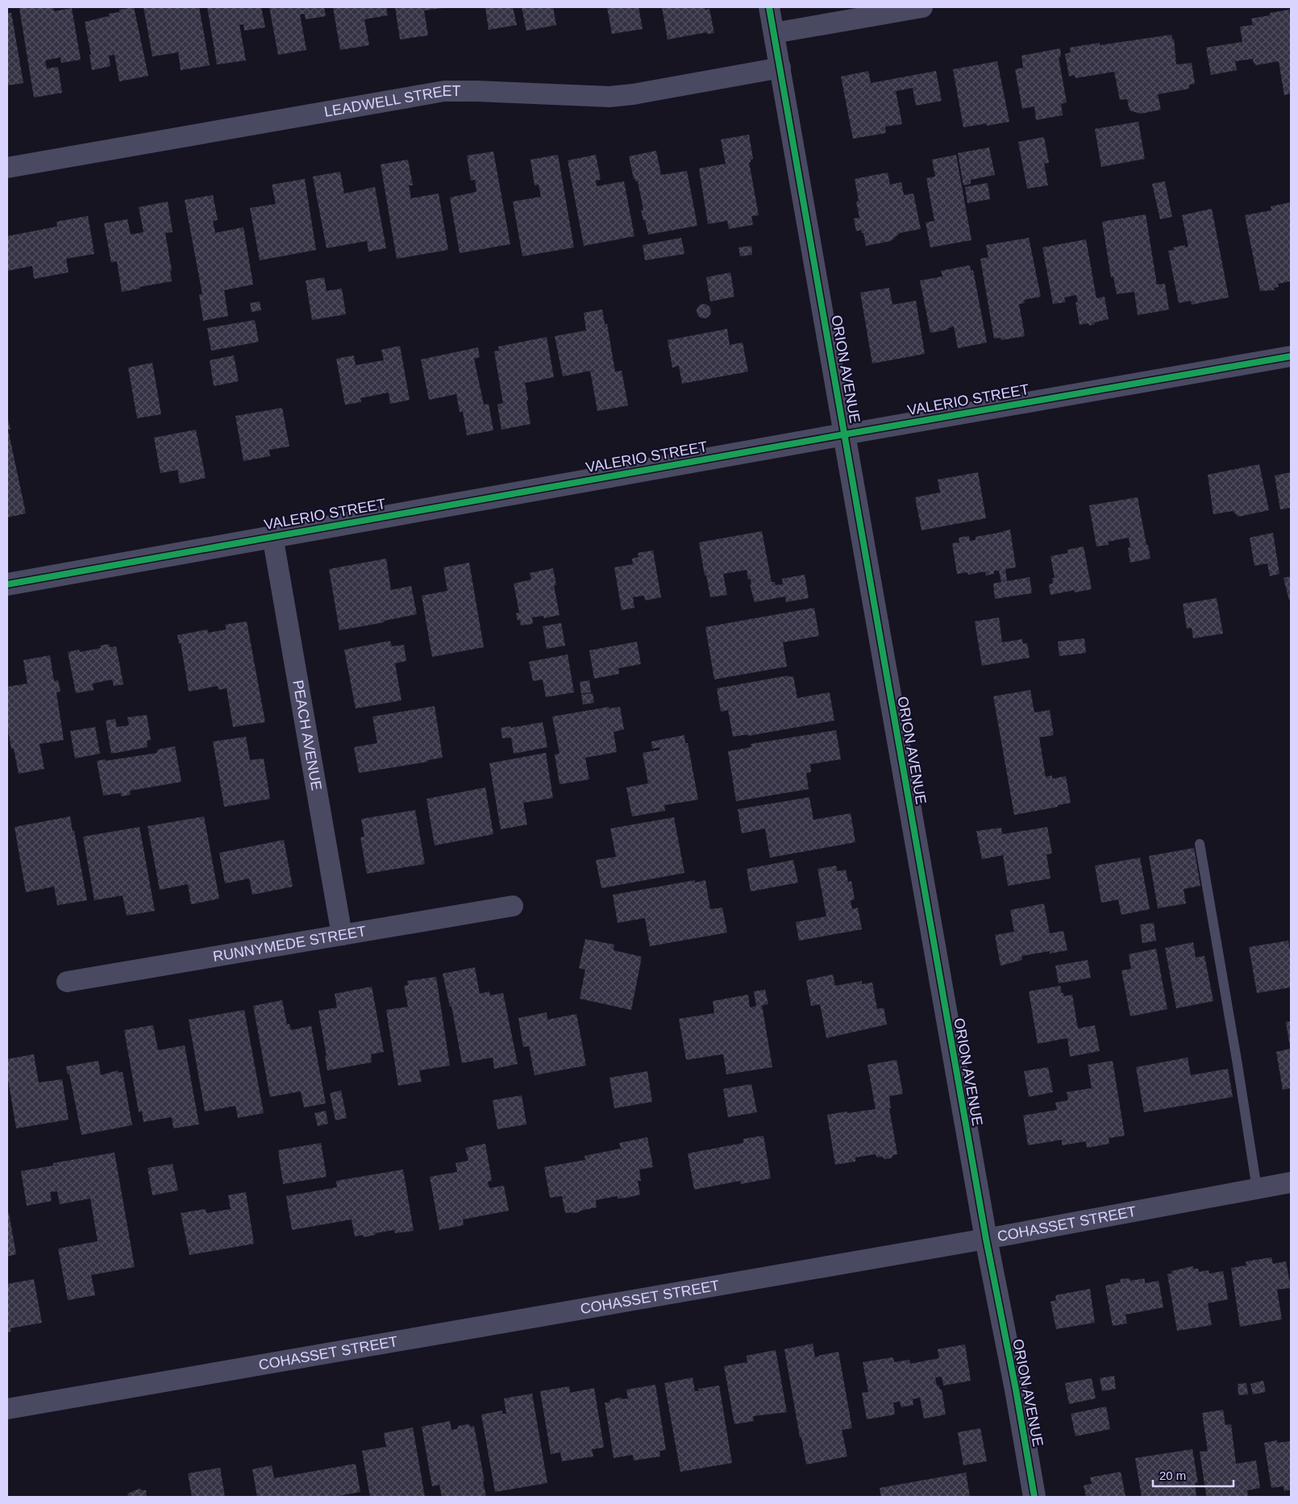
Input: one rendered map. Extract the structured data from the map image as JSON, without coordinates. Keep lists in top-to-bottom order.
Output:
{
  "streets": {
    "street": [
      "LEADWELL STREET",
      "ORION AVENUE",
      "VALERIO STREET",
      "PEACH AVENUE",
      "RUNNYMEDE STREET",
      "COHASSET STREET"
    ]
  },
  "crossings": [
    ["LEADWELL STREET", "ORION AVENUE"],
    ["ORION AVENUE", "VALERIO STREET"],
    ["ORION AVENUE", "COHASSET STREET"],
    ["VALERIO STREET", "PEACH AVENUE"],
    ["PEACH AVENUE", "RUNNYMEDE STREET"]
  ],
  "scale_bar": "20 m"
}
